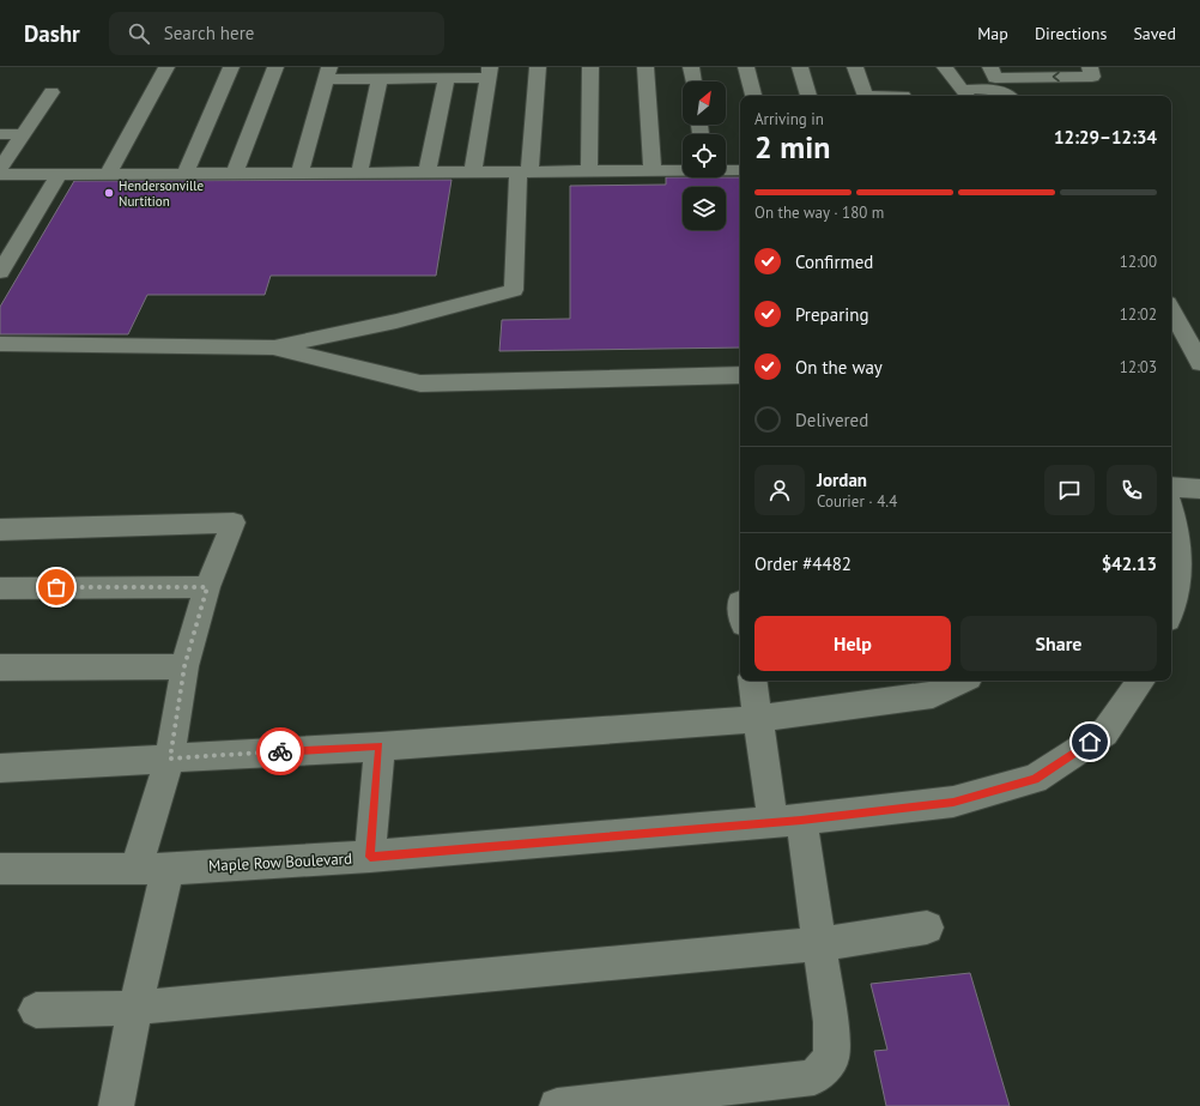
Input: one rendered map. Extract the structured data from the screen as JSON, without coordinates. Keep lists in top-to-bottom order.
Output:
{
  "streets": {
    "street": ["Maple Row Boulevard"]
  },
  "places": ["Hendersonville Nurtition"],
  "north": "top right",
  "page": {
    "header": "Dashr",
    "search": "Search here",
    "nav": ["Map", "Directions", "Saved"],
    "heading": ["2 min", "Arriving in", "12:29–12:34"],
    "panel": [
      "Jordan",
      "Courier · 4.4",
      "Order #4482",
      "$42.13"
    ],
    "bar": "On the way · 180 m",
    "list": [
      ["Confirmed", "12:00"],
      ["Preparing", "12:02"],
      ["On the way", "12:03"],
      "Delivered"
    ],
    "buttons": ["Help", "Share"]
  }
}
